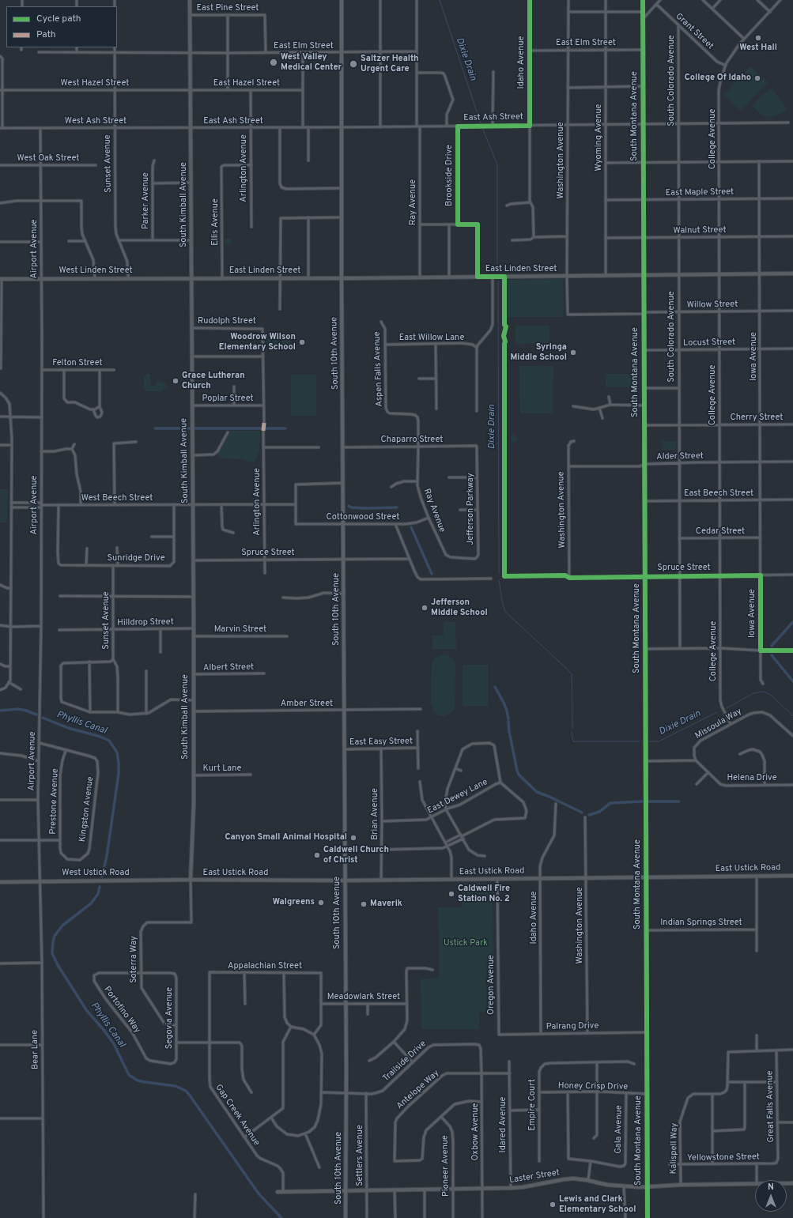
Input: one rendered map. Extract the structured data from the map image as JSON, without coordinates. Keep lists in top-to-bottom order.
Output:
{
  "streets": {
    "main road": ["South 10th Avenue"],
    "street": [
      "East Pine Street",
      "Grant Street",
      "East Elm Street",
      "Idaho Avenue",
      "South Colorado Avenue",
      "West Hazel Street",
      "East Hazel Street",
      "South Montana Avenue",
      "East Ash Street",
      "West Ash Street",
      "Wyoming Avenue",
      "College Avenue",
      "West Oak Street",
      "Washington Avenue",
      "Sunset Avenue",
      "Arlington Avenue",
      "Brookside Drive",
      "East Maple Street",
      "Parker Avenue",
      "Ray Avenue",
      "South Kimball Avenue",
      "Ellis Avenue",
      "Walnut Street",
      "Airport Avenue",
      "East Linden Street",
      "West Linden Street",
      "Willow Street",
      "Rudolph Street",
      "East Willow Lane",
      "Locust Street",
      "Iowa Avenue",
      "Felton Street",
      "Aspen Falls Avenue",
      "Poplar Street",
      "Cherry Street",
      "Chaparro Street",
      "Alder Street",
      "East Beech Street",
      "West Beech Street",
      "Jefferson Parkway",
      "Cottonwood Street",
      "Cedar Street",
      "Spruce Street",
      "Sunridge Drive",
      "Hilldrop Street",
      "Marvin Street",
      "Albert Street",
      "Amber Street",
      "Missoula Way",
      "East Easy Street",
      "Kurt Lane",
      "Helena Drive",
      "East Dewey Lane",
      "Prestone Avenue",
      "Kingston Avenue",
      "Brian Avenue",
      "East Ustick Road",
      "West Ustick Road",
      "Indian Springs Street",
      "Soterra Way",
      "Appalachian Street",
      "Oregon Avenue",
      "Meadowlark Street",
      "Portofino Way",
      "Segovia Avenue",
      "Palrang Drive",
      "Bear Lane",
      "Trailside Drive",
      "Honey Crisp Drive",
      "Antelope Way",
      "Empire Court",
      "Great Falls Avenue",
      "Gap Creek Avenue",
      "Idared Avenue",
      "Gala Avenue",
      "Oxbow Avenue",
      "Kalispell Way",
      "Settlers Avenue",
      "Yellowstone Street",
      "Pioneer Avenue",
      "Laster Street"
    ]
  },
  "crossings": [
    ["East Pine Street", "East Elm Street"],
    ["East Pine Street", "South Kimball Avenue"],
    ["Grant Street", "South Colorado Avenue"],
    ["Grant Street", "College Avenue"],
    ["East Elm Street", "Idaho Avenue"],
    ["East Elm Street", "South Montana Avenue"],
    ["East Elm Street", "Wyoming Avenue"],
    ["East Elm Street", "Washington Avenue"],
    ["East Elm Street", "Sunset Avenue"],
    ["East Elm Street", "Ray Avenue"],
    ["East Elm Street", "South Kimball Avenue"],
    ["East Elm Street", "South 10th Avenue"],
    ["Idaho Avenue", "East Ash Street"],
    ["Idaho Avenue", "East Ustick Road"],
    ["Idaho Avenue", "Palrang Drive"],
    ["South Colorado Avenue", "East Ash Street"],
    ["South Colorado Avenue", "East Maple Street"],
    ["South Colorado Avenue", "Walnut Street"],
    ["South Colorado Avenue", "East Linden Street"],
    ["South Colorado Avenue", "Willow Street"],
    ["South Colorado Avenue", "Locust Street"],
    ["South Colorado Avenue", "Cherry Street"],
    ["South Colorado Avenue", "Alder Street"],
    ["South Colorado Avenue", "East Beech Street"],
    ["South Colorado Avenue", "Cedar Street"],
    ["South Colorado Avenue", "Spruce Street"],
    ["West Hazel Street", "East Hazel Street"],
    ["West Hazel Street", "Sunset Avenue"],
    ["West Hazel Street", "South Kimball Avenue"],
    ["East Hazel Street", "Arlington Avenue"],
    ["East Hazel Street", "South Kimball Avenue"],
    ["South Montana Avenue", "East Ash Street"],
    ["South Montana Avenue", "East Maple Street"],
    ["South Montana Avenue", "Walnut Street"],
    ["South Montana Avenue", "East Linden Street"],
    ["South Montana Avenue", "Willow Street"],
    ["South Montana Avenue", "Locust Street"],
    ["South Montana Avenue", "Cherry Street"],
    ["South Montana Avenue", "Alder Street"],
    ["South Montana Avenue", "East Beech Street"],
    ["South Montana Avenue", "Spruce Street"],
    ["South Montana Avenue", "East Ustick Road"],
    ["South Montana Avenue", "Indian Springs Street"],
    ["South Montana Avenue", "Palrang Drive"],
    ["South Montana Avenue", "Honey Crisp Drive"],
    ["South Montana Avenue", "Laster Street"],
    ["East Ash Street", "West Ash Street"],
    ["East Ash Street", "Wyoming Avenue"],
    ["East Ash Street", "College Avenue"],
    ["East Ash Street", "Washington Avenue"],
    ["East Ash Street", "Arlington Avenue"],
    ["East Ash Street", "Brookside Drive"],
    ["East Ash Street", "Ray Avenue"],
    ["East Ash Street", "South Kimball Avenue"],
    ["East Ash Street", "South 10th Avenue"],
    ["West Ash Street", "Sunset Avenue"],
    ["West Ash Street", "South Kimball Avenue"],
    ["West Ash Street", "Airport Avenue"],
    ["Wyoming Avenue", "East Maple Street"],
    ["Wyoming Avenue", "Walnut Street"],
    ["Wyoming Avenue", "East Linden Street"],
    ["College Avenue", "East Maple Street"],
    ["College Avenue", "Walnut Street"],
    ["College Avenue", "East Linden Street"],
    ["College Avenue", "Willow Street"],
    ["College Avenue", "Locust Street"],
    ["College Avenue", "Cherry Street"],
    ["College Avenue", "Alder Street"],
    ["College Avenue", "East Beech Street"],
    ["College Avenue", "Cedar Street"],
    ["College Avenue", "Spruce Street"],
    ["College Avenue", "Missoula Way"],
    ["West Oak Street", "Airport Avenue"],
    ["Washington Avenue", "East Linden Street"],
    ["Washington Avenue", "Willow Street"],
    ["Washington Avenue", "Alder Street"],
    ["Washington Avenue", "Spruce Street"],
    ["Washington Avenue", "East Ustick Road"],
    ["Washington Avenue", "Palrang Drive"],
    ["Sunset Avenue", "West Linden Street"],
    ["Sunset Avenue", "Sunridge Drive"],
    ["Sunset Avenue", "Hilldrop Street"],
    ["Arlington Avenue", "Ellis Avenue"],
    ["Arlington Avenue", "Spruce Street"],
    ["East Maple Street", "Iowa Avenue"],
    ["Ray Avenue", "East Linden Street"],
    ["Ray Avenue", "Aspen Falls Avenue"],
    ["Ray Avenue", "Chaparro Street"],
    ["Ray Avenue", "Jefferson Parkway"],
    ["Ray Avenue", "Cottonwood Street"],
    ["South Kimball Avenue", "East Linden Street"],
    ["South Kimball Avenue", "West Linden Street"],
    ["South Kimball Avenue", "Rudolph Street"],
    ["South Kimball Avenue", "Poplar Street"],
    ["South Kimball Avenue", "West Beech Street"],
    ["South Kimball Avenue", "Spruce Street"],
    ["South Kimball Avenue", "Hilldrop Street"],
    ["South Kimball Avenue", "Marvin Street"],
    ["South Kimball Avenue", "Albert Street"],
    ["South Kimball Avenue", "Amber Street"],
    ["South Kimball Avenue", "Kurt Lane"],
    ["South Kimball Avenue", "East Ustick Road"],
    ["South Kimball Avenue", "West Ustick Road"],
    ["South Kimball Avenue", "Soterra Way"],
    ["Ellis Avenue", "East Linden Street"],
    ["Walnut Street", "Iowa Avenue"],
    ["Airport Avenue", "West Linden Street"],
    ["Airport Avenue", "Felton Street"],
    ["Airport Avenue", "West Beech Street"],
    ["Airport Avenue", "West Ustick Road"],
    ["Airport Avenue", "Bear Lane"],
    ["East Linden Street", "West Linden Street"],
    ["East Linden Street", "South 10th Avenue"],
    ["East Linden Street", "Iowa Avenue"],
    ["Willow Street", "Iowa Avenue"],
    ["East Willow Lane", "Aspen Falls Avenue"],
    ["Locust Street", "Iowa Avenue"],
    ["South 10th Avenue", "Chaparro Street"],
    ["South 10th Avenue", "Cottonwood Street"],
    ["South 10th Avenue", "Spruce Street"],
    ["South 10th Avenue", "Amber Street"],
    ["South 10th Avenue", "East Easy Street"],
    ["South 10th Avenue", "East Ustick Road"],
    ["South 10th Avenue", "Meadowlark Street"],
    ["South 10th Avenue", "Trailside Drive"],
    ["South 10th Avenue", "Laster Street"],
    ["Iowa Avenue", "Cherry Street"],
    ["Iowa Avenue", "Alder Street"],
    ["Iowa Avenue", "East Beech Street"],
    ["Iowa Avenue", "Cedar Street"],
    ["Iowa Avenue", "Spruce Street"],
    ["Aspen Falls Avenue", "Chaparro Street"],
    ["Chaparro Street", "Jefferson Parkway"],
    ["West Beech Street", "Sunridge Drive"],
    ["Missoula Way", "Helena Drive"],
    ["East Easy Street", "Brian Avenue"],
    ["East Dewey Lane", "Brian Avenue"],
    ["Prestone Avenue", "Kingston Avenue"],
    ["Brian Avenue", "East Ustick Road"],
    ["East Ustick Road", "West Ustick Road"],
    ["East Ustick Road", "Oregon Avenue"],
    ["West Ustick Road", "Bear Lane"],
    ["Soterra Way", "Portofino Way"],
    ["Soterra Way", "Segovia Avenue"],
    ["Appalachian Street", "Meadowlark Street"],
    ["Appalachian Street", "Gap Creek Avenue"],
    ["Oregon Avenue", "Palrang Drive"],
    ["Portofino Way", "Segovia Avenue"],
    ["Trailside Drive", "Oxbow Avenue"],
    ["Trailside Drive", "Settlers Avenue"],
    ["Honey Crisp Drive", "Empire Court"],
    ["Honey Crisp Drive", "Gala Avenue"],
    ["Antelope Way", "Idared Avenue"],
    ["Antelope Way", "Oxbow Avenue"],
    ["Antelope Way", "Pioneer Avenue"],
    ["Great Falls Avenue", "Yellowstone Street"],
    ["Gap Creek Avenue", "Laster Street"],
    ["Idared Avenue", "Laster Street"],
    ["Oxbow Avenue", "Laster Street"],
    ["Kalispell Way", "Yellowstone Street"],
    ["Kalispell Way", "Laster Street"],
    ["Settlers Avenue", "Laster Street"],
    ["Pioneer Avenue", "Laster Street"]
  ],
  "water": ["Dixie Drain", "Phyllis Canal"],
  "parks": ["Ustick Park"],
  "places": [
    "West Hall",
    "West Valley Medical Center",
    "Saltzer Health Urgent Care",
    "College Of Idaho",
    "Woodrow Wilson Elementary School",
    "Syringa Middle School",
    "Grace Lutheran Church",
    "Jefferson Middle School",
    "Canyon Small Animal Hospital",
    "Caldwell Church of Christ",
    "Caldwell Fire Station No. 2",
    "Walgreens",
    "Maverik",
    "Lewis and Clark Elementary School"
  ],
  "legend": ["Cycle path", "Path"],
  "north": "top"
}
